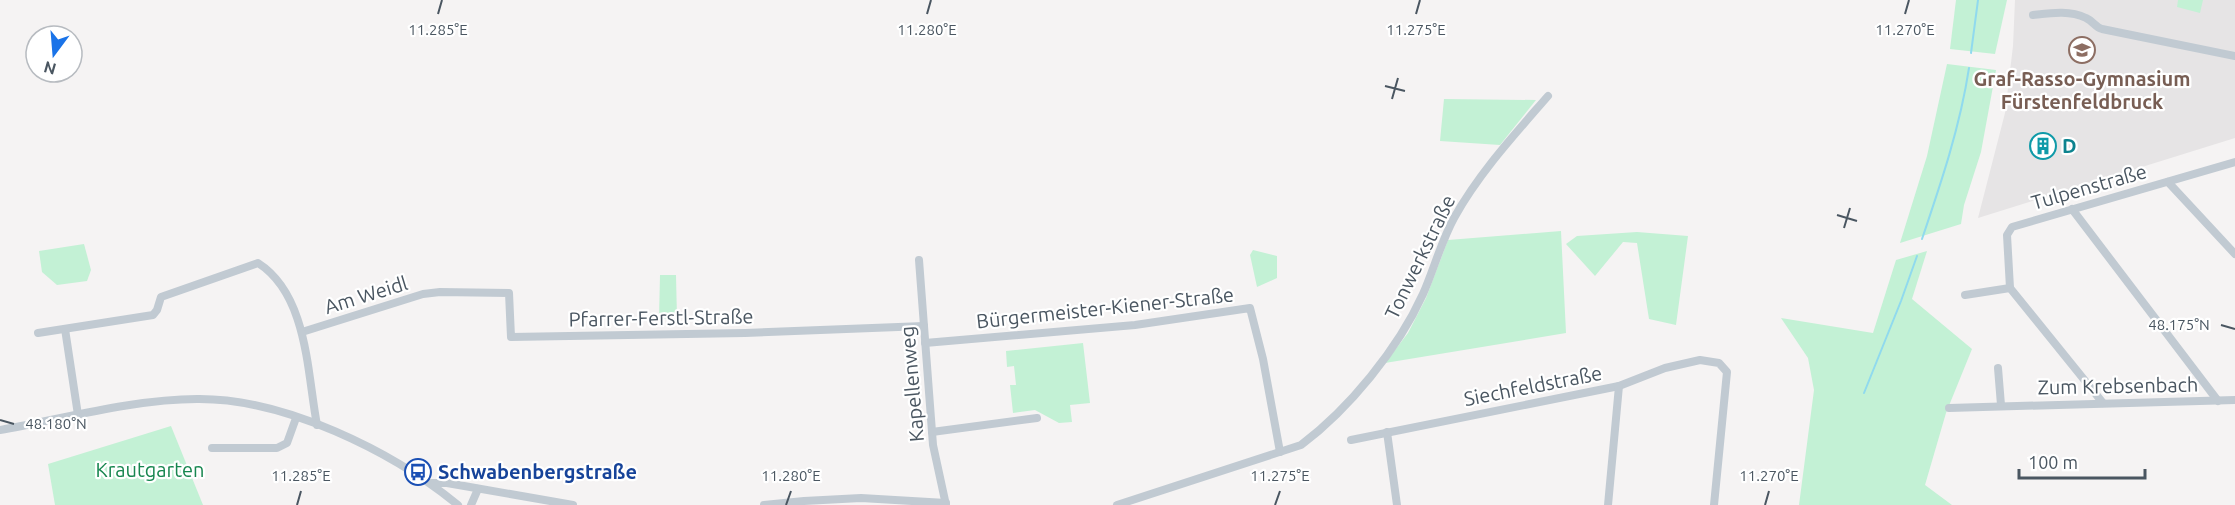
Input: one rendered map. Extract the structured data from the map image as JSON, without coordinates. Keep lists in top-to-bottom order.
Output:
{
  "streets": {
    "street": [
      "Tulpenstraße",
      "Tonwerkstraße",
      "Am Weidl",
      "Bürgermeister-Kiener-Straße",
      "Pfarrer-Ferstl-Straße",
      "Kapellenweg",
      "Siechfeldstraße",
      "Zum Krebsenbach"
    ]
  },
  "crossings": [
    ["Tonwerkstraße", "Bürgermeister-Kiener-Straße"],
    ["Am Weidl", "Pfarrer-Ferstl-Straße"],
    ["Bürgermeister-Kiener-Straße", "Kapellenweg"],
    ["Pfarrer-Ferstl-Straße", "Kapellenweg"]
  ],
  "parks": ["Krautgarten"],
  "places": {
    "school or university": ["Graf-Rasso-Gymnasium Fürstenfeldbruck"],
    "building": ["D"],
    "bus stop": ["Schwabenbergstraße"]
  },
  "scale_bar": "100 m",
  "north": "bottom",
  "coordinates": [
    "11.285°E",
    "11.280°E",
    "11.275°E",
    "11.270°E",
    "48.175°N",
    "48.180°N"
  ]
}
